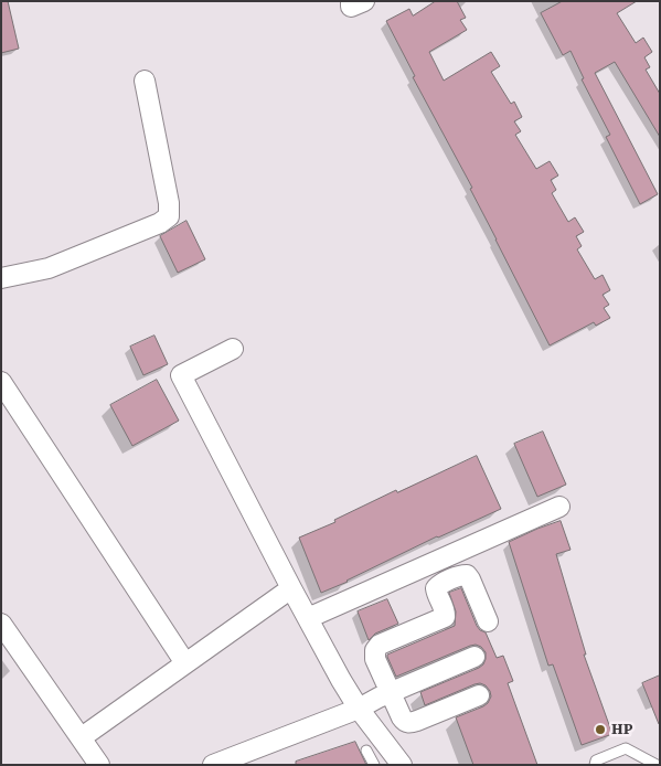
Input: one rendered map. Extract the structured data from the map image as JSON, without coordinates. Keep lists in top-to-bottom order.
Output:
{
  "places": ["HP"]
}
